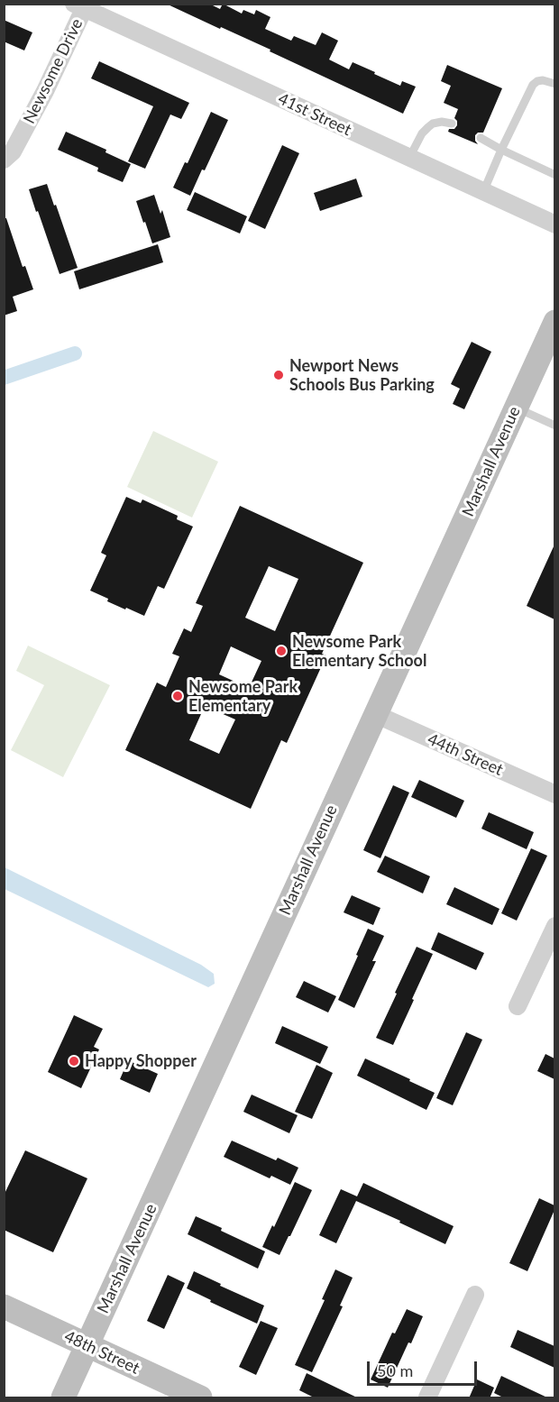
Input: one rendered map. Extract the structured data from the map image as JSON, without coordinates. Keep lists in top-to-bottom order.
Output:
{
  "streets": {
    "street": [
      "Newsome Drive",
      "41st Street",
      "Marshall Avenue",
      "44th Street",
      "48th Street"
    ]
  },
  "crossings": [
    ["Newsome Drive", "41st Street"],
    ["Marshall Avenue", "44th Street"],
    ["Marshall Avenue", "48th Street"]
  ],
  "places": [
    "Newport News Schools Bus Parking",
    "Newsome Park Elementary School",
    "Newsome Park Elementary",
    "Happy Shopper"
  ],
  "scale_bar": "50 m"
}
